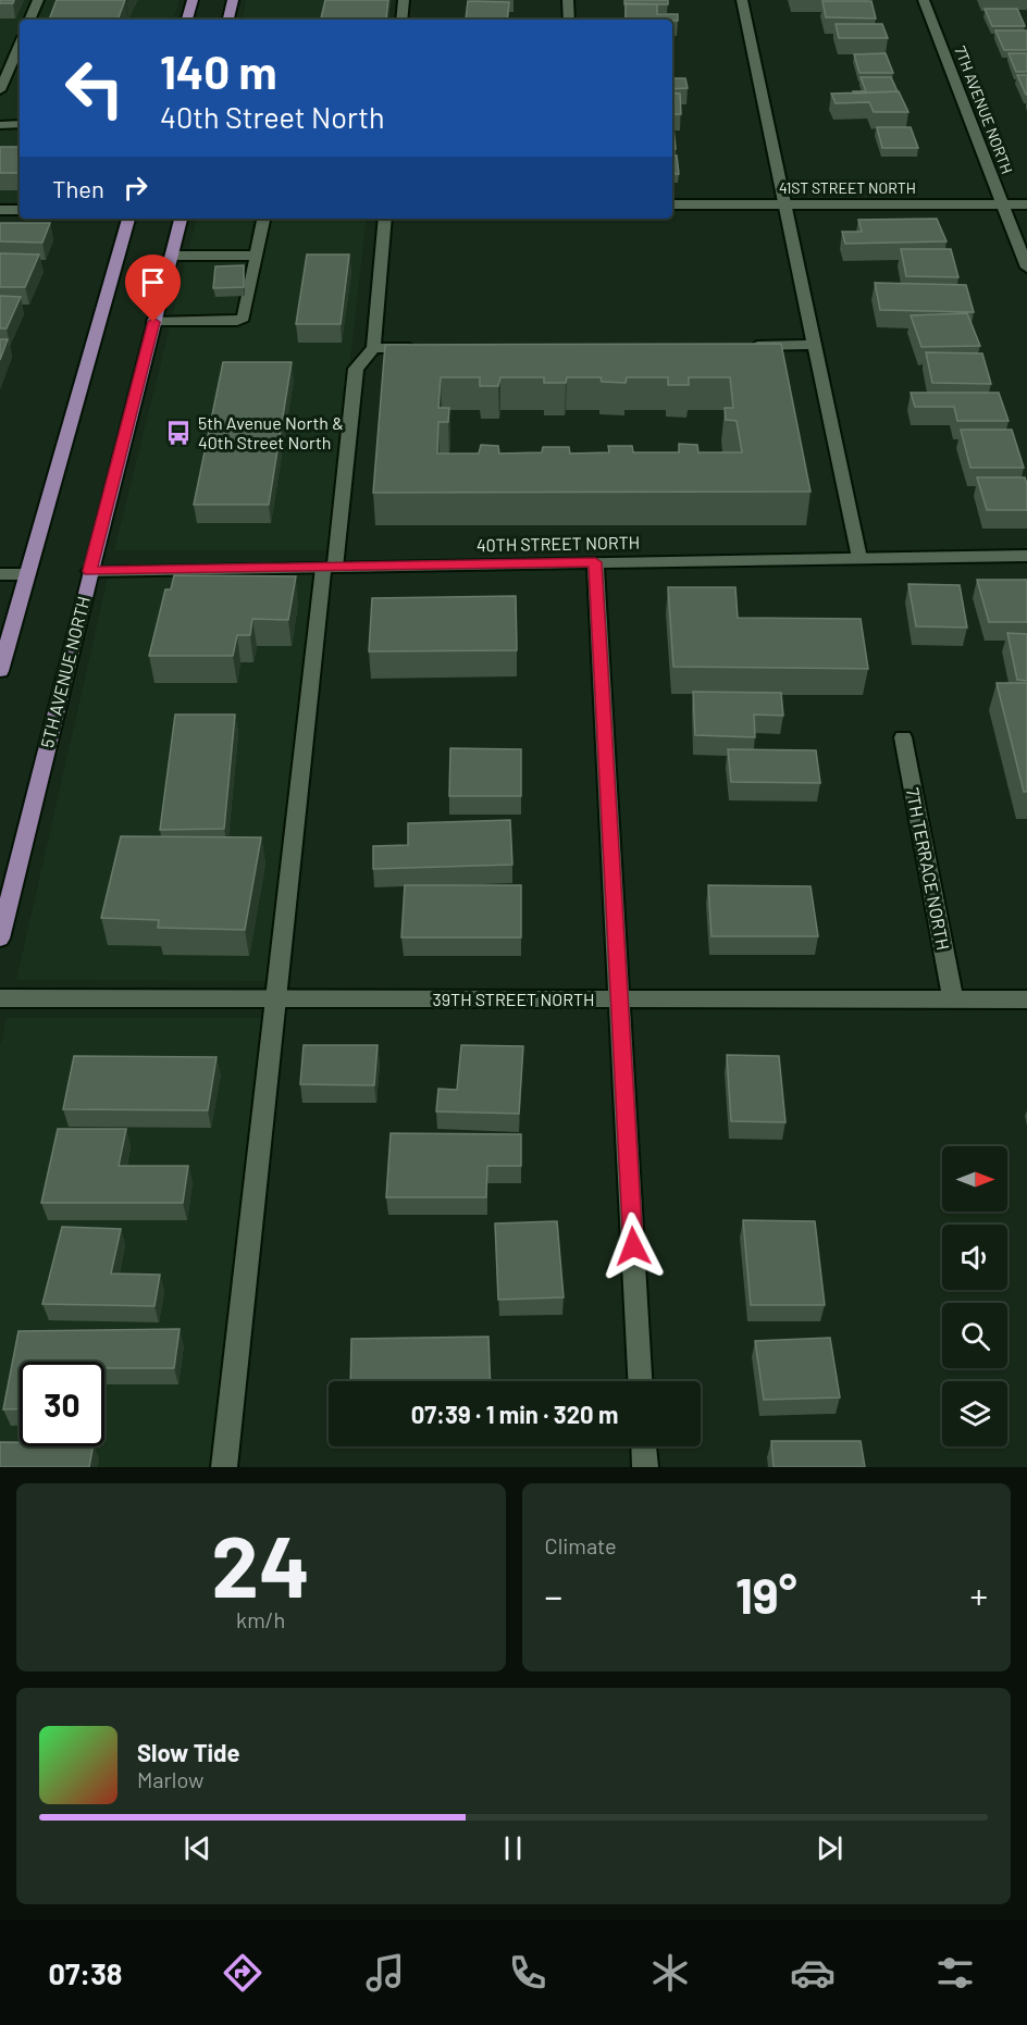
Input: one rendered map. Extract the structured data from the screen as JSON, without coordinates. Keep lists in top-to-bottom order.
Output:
{
  "streets": {
    "main road": ["5TH AVENUE NORTH"],
    "street": [
      "7TH AVENUE NORTH",
      "41ST STREET NORTH",
      "40TH STREET NORTH",
      "7TH TERRACE NORTH",
      "39TH STREET NORTH"
    ]
  },
  "crossings": [
    ["7TH AVENUE NORTH", "41ST STREET NORTH"],
    ["40TH STREET NORTH", "5TH AVENUE NORTH"],
    ["7TH TERRACE NORTH", "39TH STREET NORTH"]
  ],
  "places": {
    "bus stop": ["5th Avenue North & 40th Street North"]
  },
  "north": "right",
  "page": {
    "turn": ["140 m", "40th Street North"],
    "then": "Then",
    "limit": "30",
    "trip": "07:39 · 1 min · 320 m",
    "tile": [
      ["24", "km/h"],
      "Climate"
    ],
    "heat": ["−", "19°", "+"],
    "song": ["Slow Tide", "Marlow"],
    "tabs": "07:38"
  }
}
